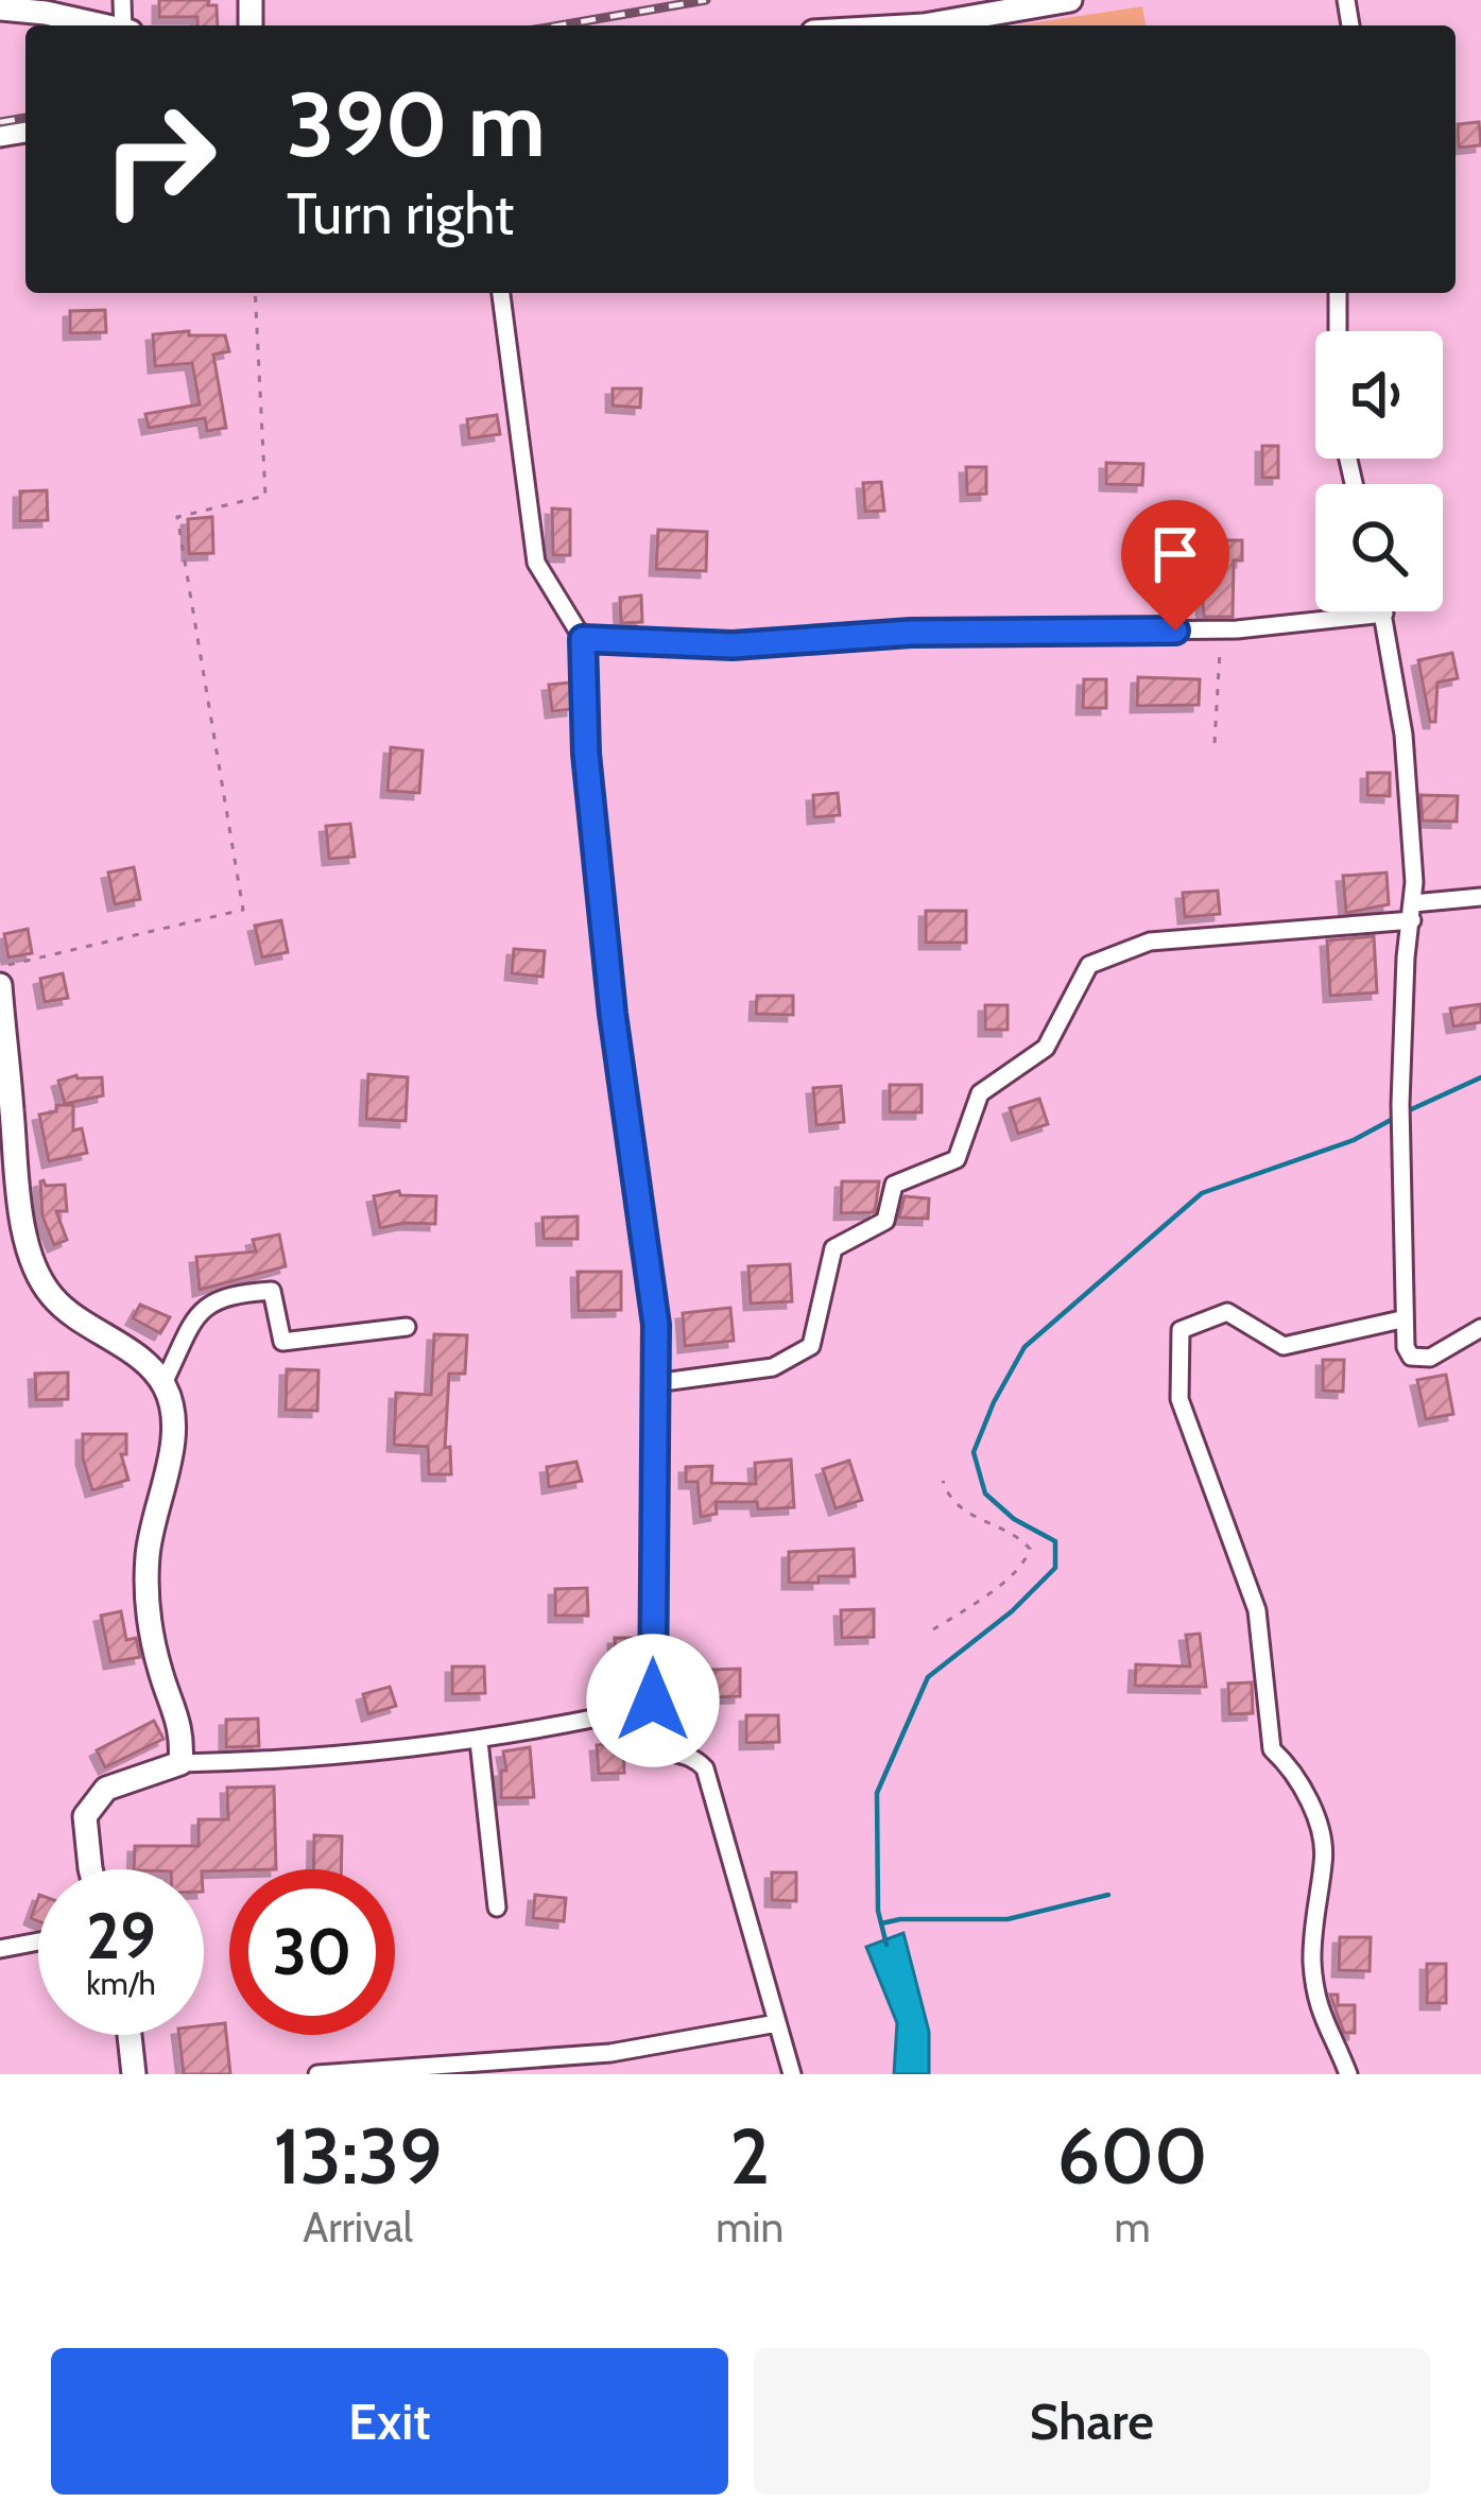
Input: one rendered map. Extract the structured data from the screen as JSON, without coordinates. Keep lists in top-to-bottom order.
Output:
{
  "page": {
    "turn": ["390 m", "Turn right"],
    "speed": "29 km/h",
    "limit": "30",
    "eta": [
      "13:39",
      "Arrival",
      "2",
      "min",
      "600",
      "m"
    ],
    "buttons": ["Exit", "Share"]
  }
}
